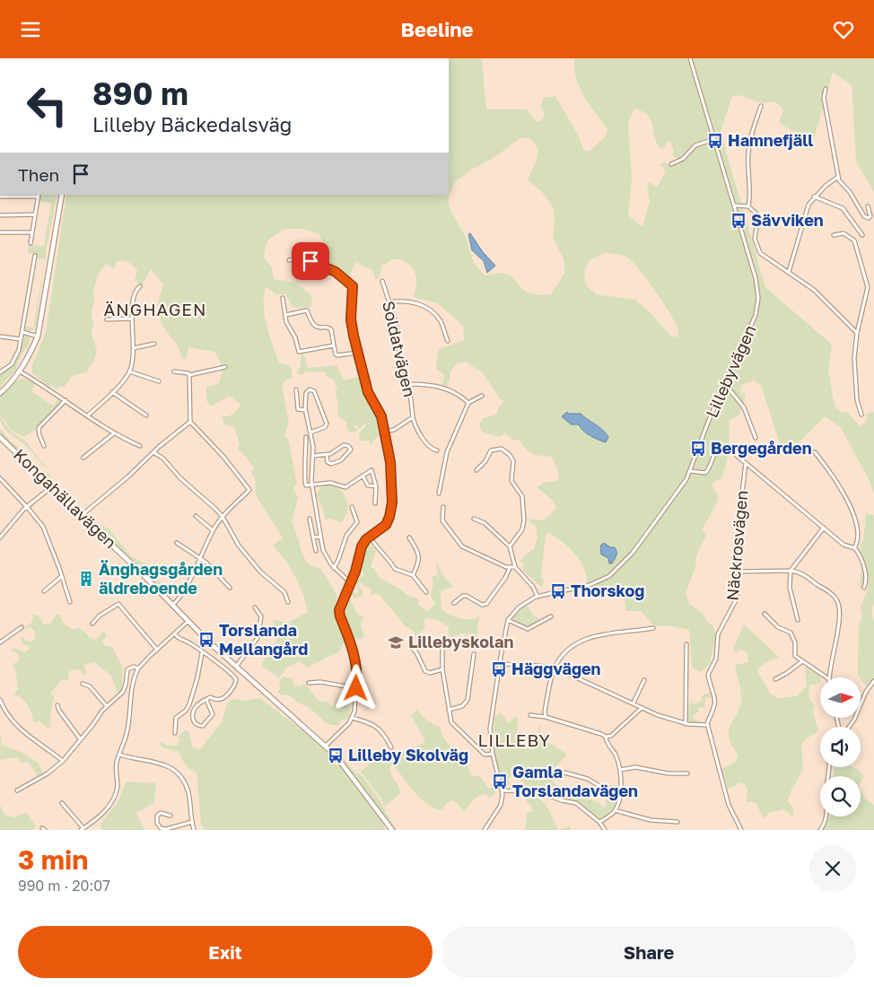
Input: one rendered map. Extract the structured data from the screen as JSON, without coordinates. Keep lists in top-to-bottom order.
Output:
{
  "streets": {
    "street": [
      "Soldatvägen",
      "Lillebyvägen",
      "Kongahällavägen",
      "Näckrosvägen"
    ]
  },
  "districts": ["ÄNGHAGEN", "LILLEBY"],
  "places": {
    "bus stop": [
      "Hamnefjäll",
      "Sävviken",
      "Bergegården",
      "Thorskog",
      "Torslanda Mellangård",
      "Häggvägen",
      "Lilleby Skolväg",
      "Gamla Torslandavägen"
    ],
    "building": ["Änghagsgården äldreboende"],
    "school or university": ["Lillebyskolan"]
  },
  "north": "right",
  "page": {
    "header": "Beeline",
    "turn": ["890 m", "Lilleby Bäckedalsväg"],
    "then": "Then",
    "heading": ["3 min", "990 m · 20:07"],
    "buttons": ["Exit", "Share"]
  }
}
